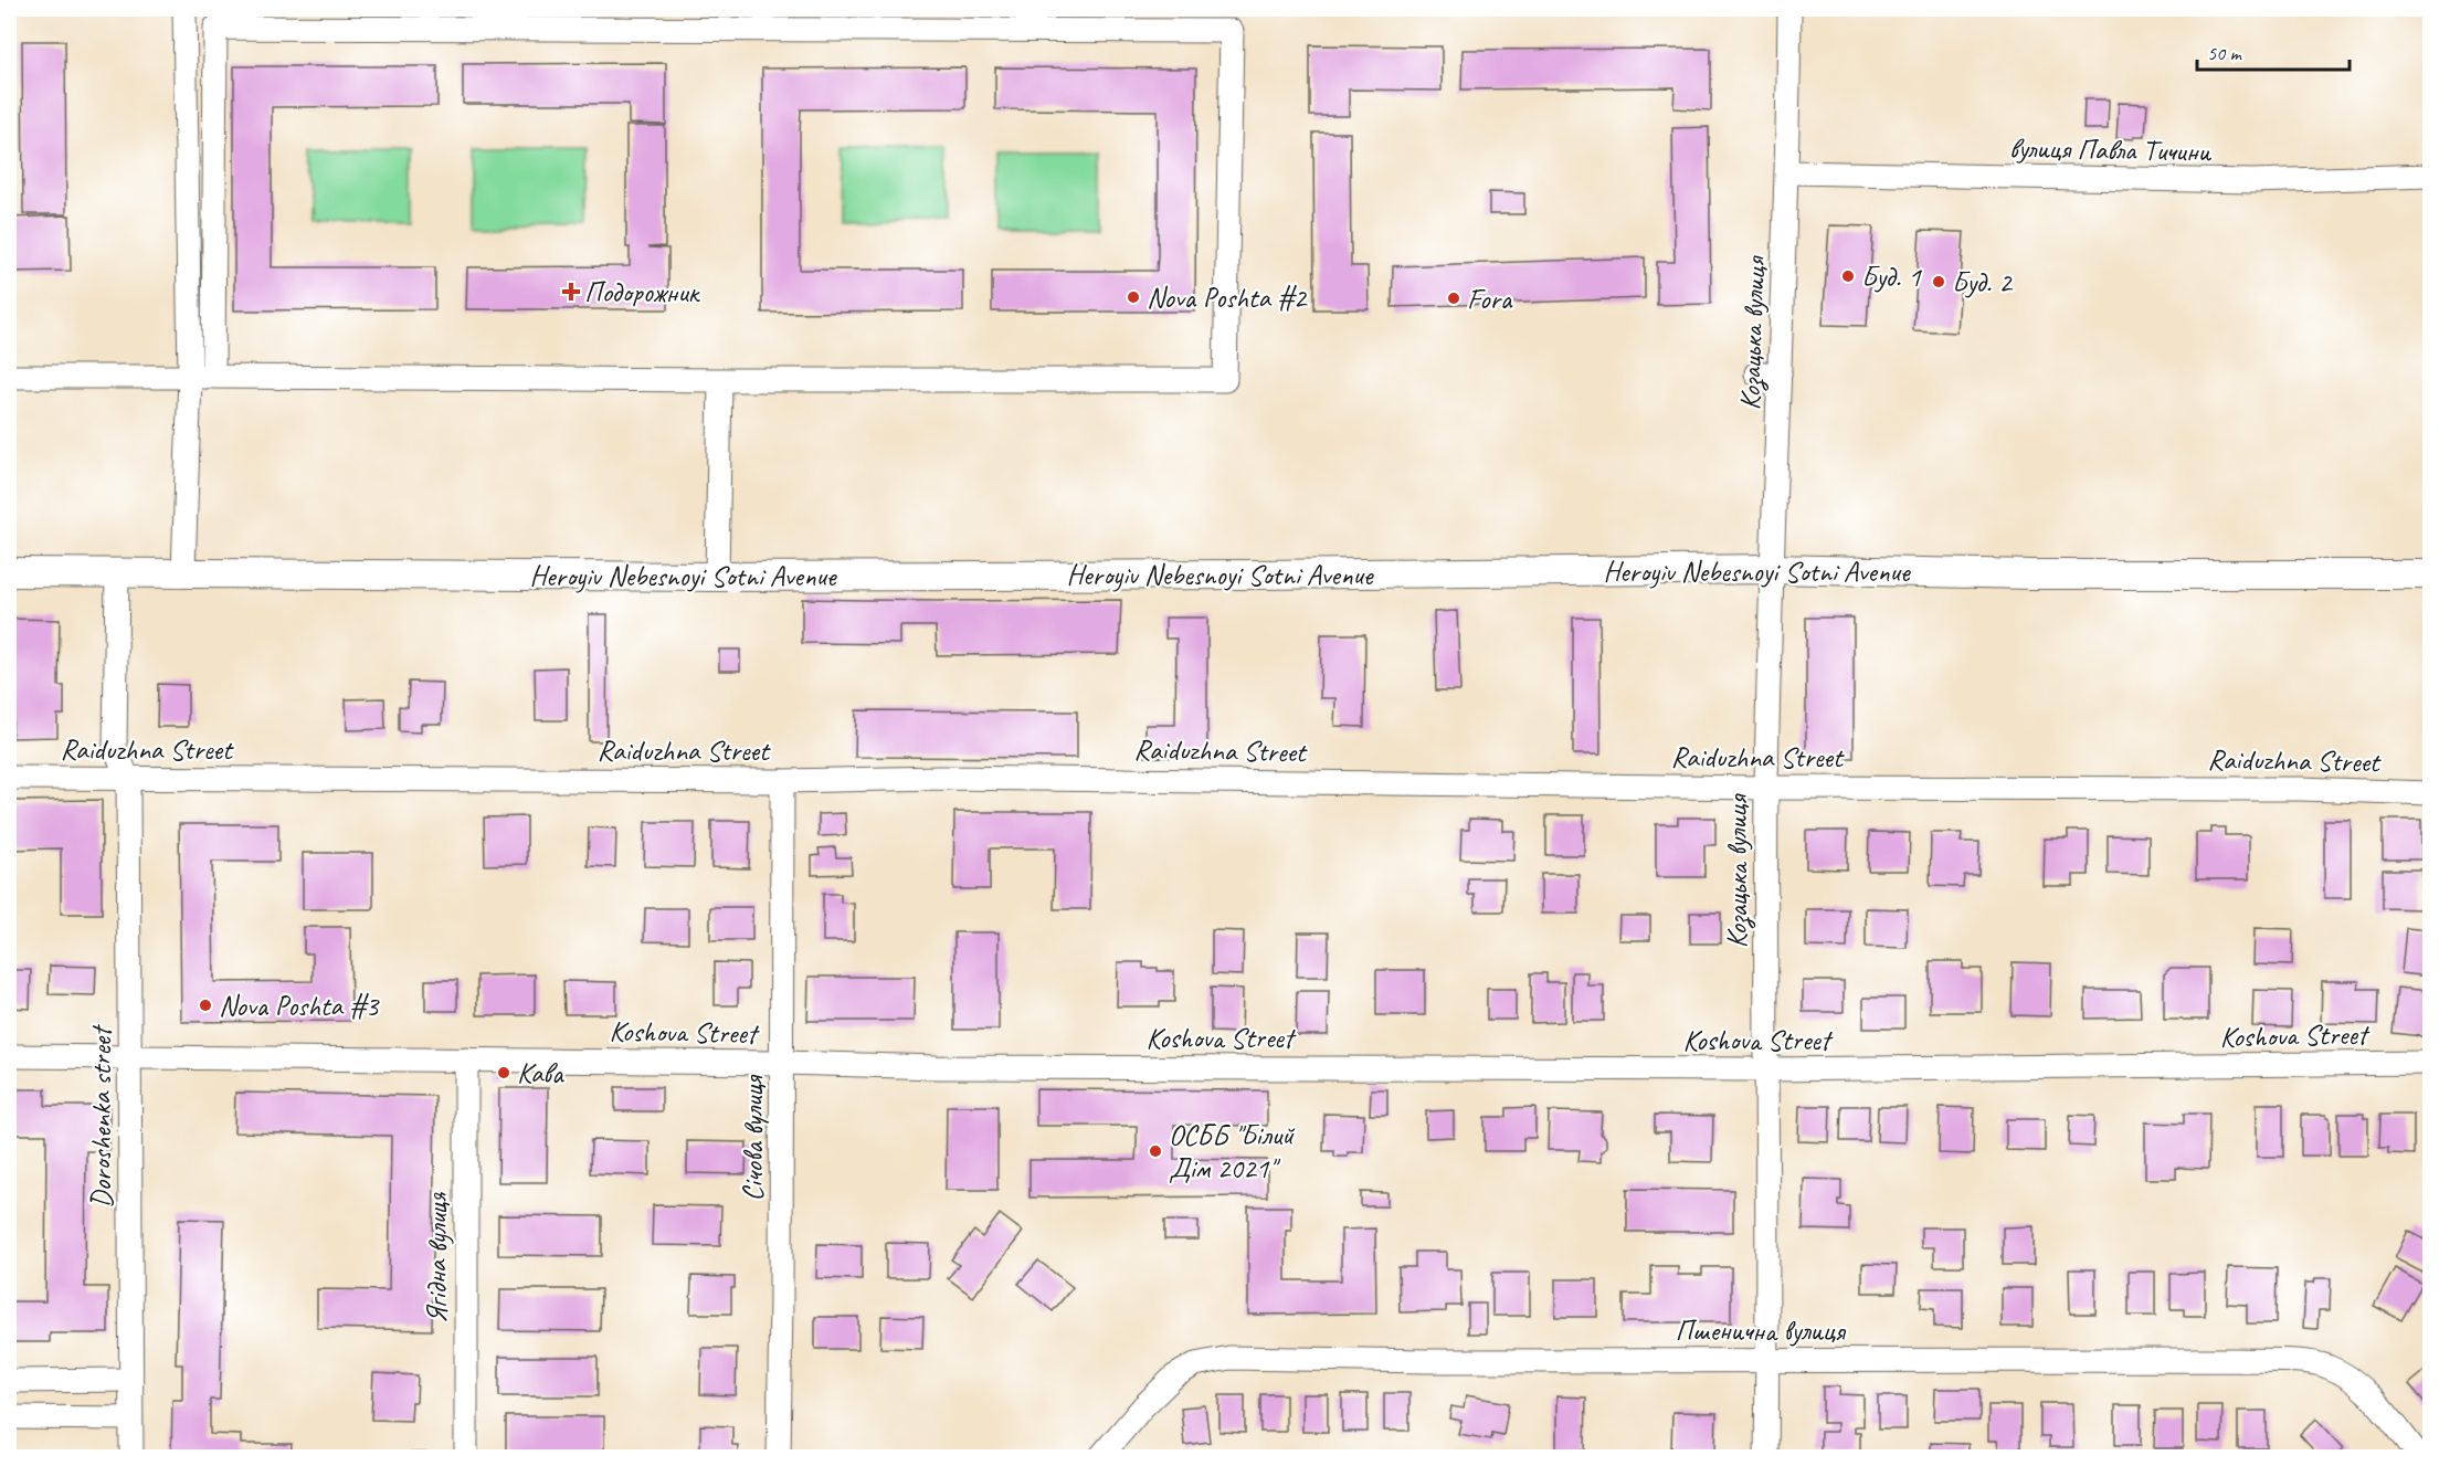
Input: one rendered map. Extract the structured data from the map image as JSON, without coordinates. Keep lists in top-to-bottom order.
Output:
{
  "streets": {
    "street": [
      "вулиця Павла Тичини",
      "Козацька вулиця",
      "Heroyiv Nebesnoyi Sotni Avenue",
      "Raiduzhna Street",
      "Koshova Street",
      "Doroshenka street",
      "Січова вулиця",
      "Ягідна вулиця",
      "Пшенична вулиця"
    ]
  },
  "crossings": [
    ["вулиця Павла Тичини", "Козацька вулиця"],
    ["Козацька вулиця", "Heroyiv Nebesnoyi Sotni Avenue"],
    ["Козацька вулиця", "Raiduzhna Street"],
    ["Козацька вулиця", "Koshova Street"],
    ["Козацька вулиця", "Пшенична вулиця"],
    ["Raiduzhna Street", "Doroshenka street"],
    ["Raiduzhna Street", "Січова вулиця"],
    ["Koshova Street", "Doroshenka street"],
    ["Koshova Street", "Січова вулиця"],
    ["Koshova Street", "Ягідна вулиця"]
  ],
  "places": {
    "other": [
      "Буд. 1",
      "Буд. 2",
      "Nova Poshta #2",
      "Fora",
      "Nova Poshta #3",
      "Кава",
      "ОСББ \"Білий Дім 2021\""
    ],
    "health": ["Подорожник"]
  },
  "scale_bar": "50 m"
}
